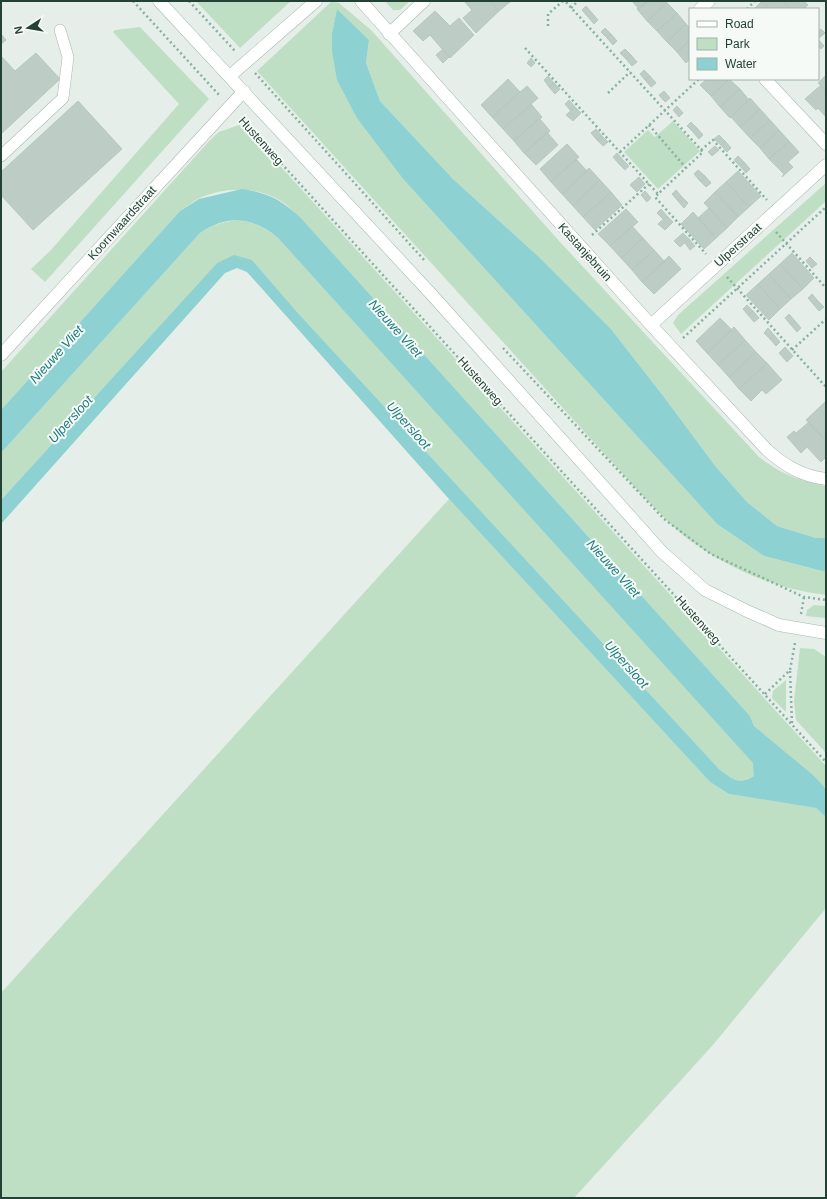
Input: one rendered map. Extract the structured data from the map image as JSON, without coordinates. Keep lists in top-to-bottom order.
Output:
{
  "streets": {
    "street": [
      "Hustenweg",
      "Koornwaardstraat",
      "Ulperstraat",
      "Kastanjebruin"
    ]
  },
  "crossings": [
    ["Hustenweg", "Koornwaardstraat"],
    ["Ulperstraat", "Kastanjebruin"]
  ],
  "water": ["Nieuwe Vliet", "Ulpersloot"],
  "legend": ["Road", "Park", "Water"],
  "north": "left"
}
